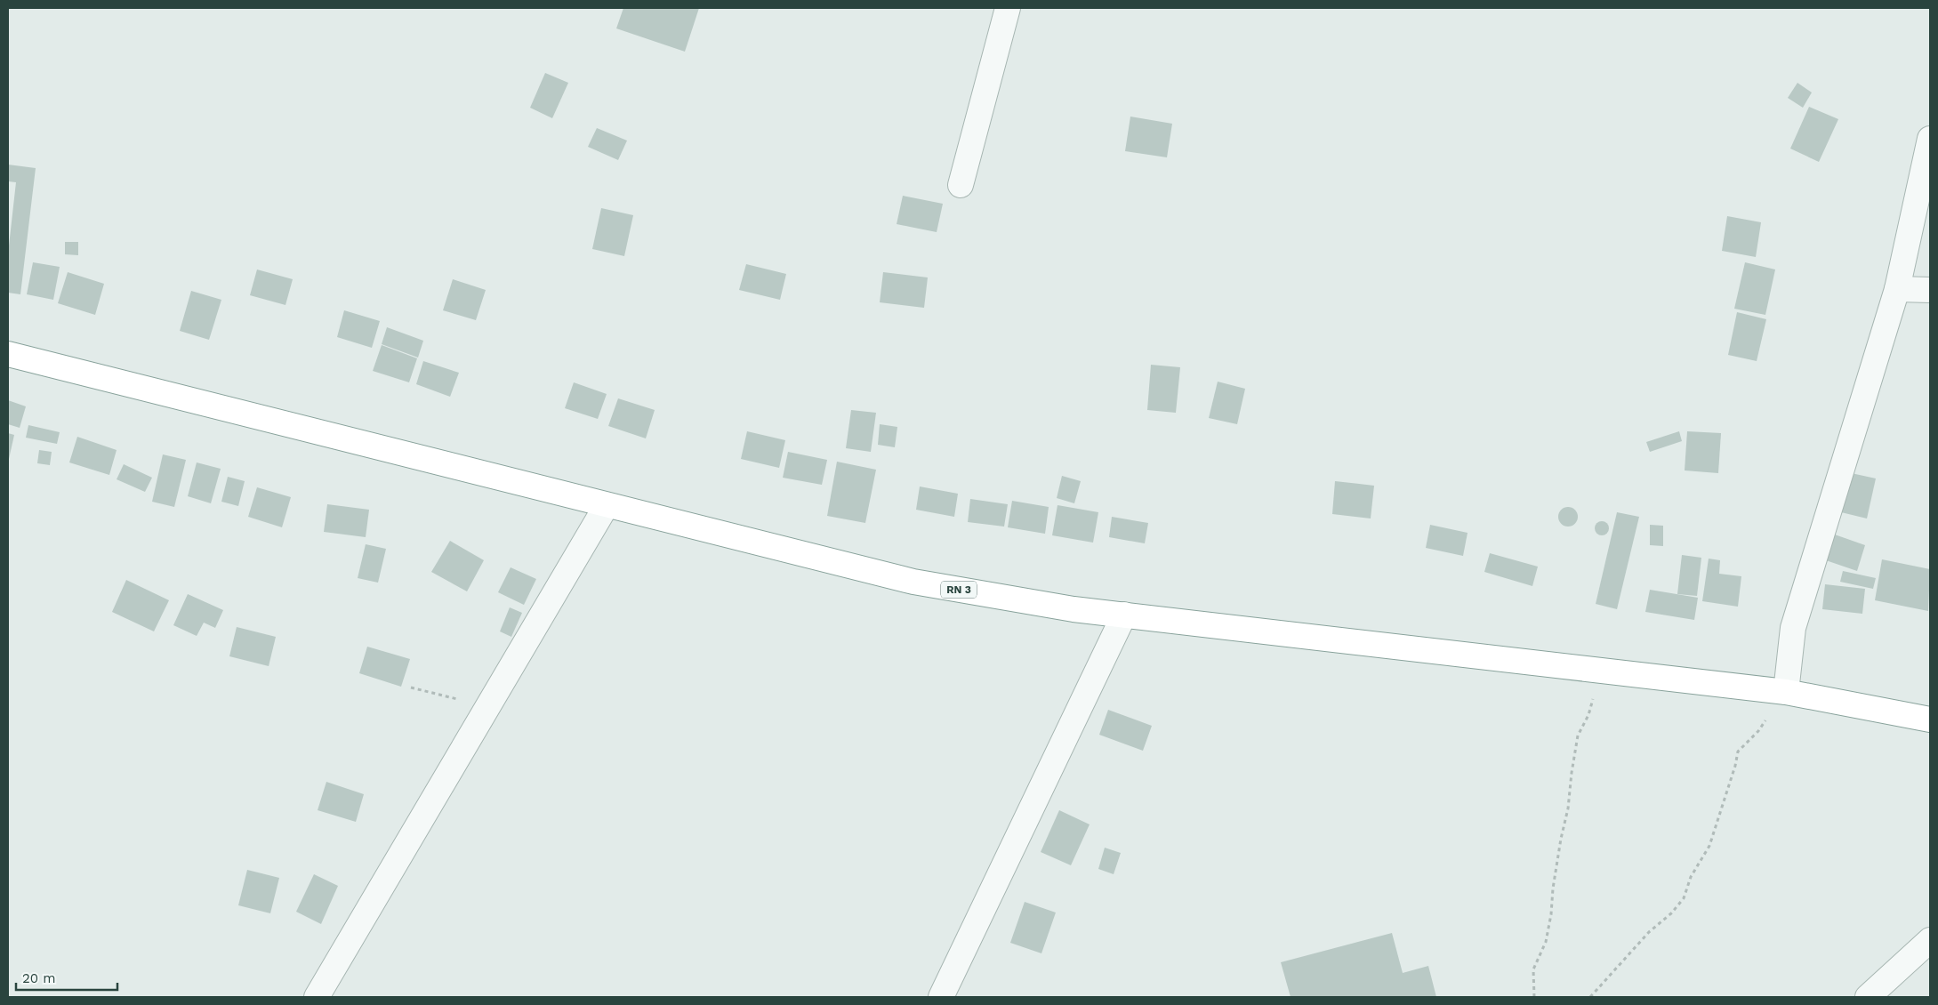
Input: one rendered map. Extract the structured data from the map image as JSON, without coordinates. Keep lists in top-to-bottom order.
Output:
{
  "streets": {
    "highway": ["RN 3"]
  },
  "scale_bar": "20 m"
}
